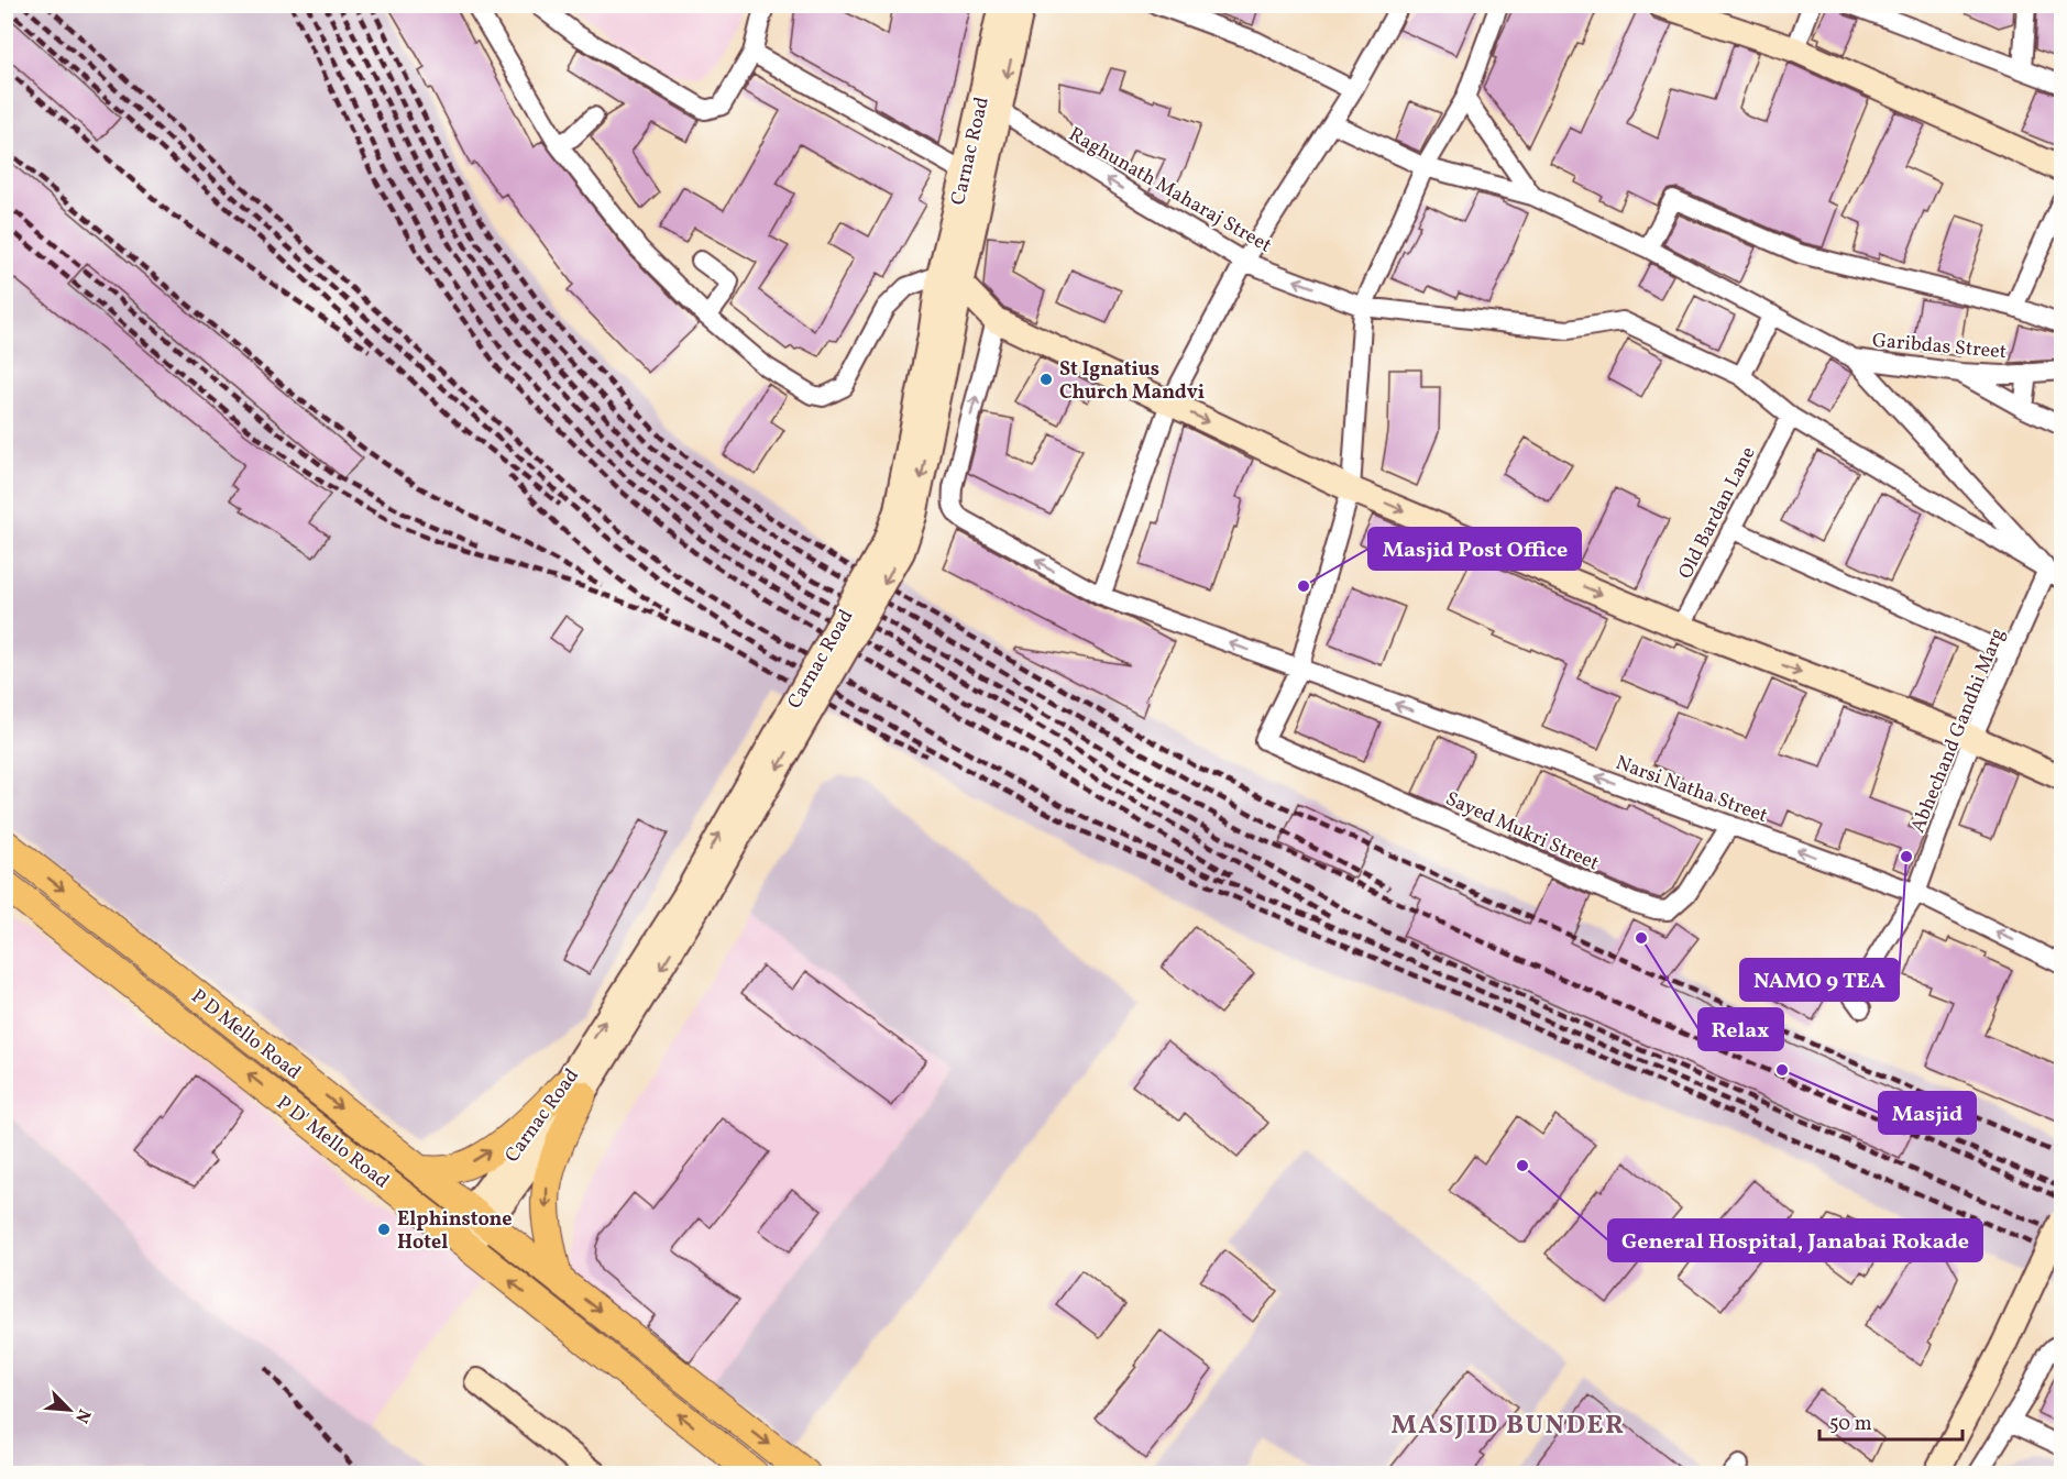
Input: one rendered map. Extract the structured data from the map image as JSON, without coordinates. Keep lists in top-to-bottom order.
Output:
{
  "streets": {
    "main road": ["P D Mello Road", "P D' Mello Road"],
    "street": [
      "Carnac Road",
      "Raghunath Maharaj Street",
      "Garibdas Street",
      "Old Bardan Lane",
      "Abhechand Gandhi Marg",
      "Narsi Natha Street",
      "Sayed Mukri Street"
    ]
  },
  "crossings": [
    ["Carnac Road", "Raghunath Maharaj Street"],
    ["Carnac Road", "P D Mello Road"],
    ["Carnac Road", "P D' Mello Road"],
    ["Raghunath Maharaj Street", "Old Bardan Lane"],
    ["Raghunath Maharaj Street", "Abhechand Gandhi Marg"],
    ["Abhechand Gandhi Marg", "Narsi Natha Street"],
    ["Narsi Natha Street", "Sayed Mukri Street"]
  ],
  "one_way": ["Narsi Natha Street", "P D Mello Road"],
  "districts": ["MASJID BUNDER"],
  "places": [
    "St Ignatius Church Mandvi",
    "Masjid Post Office",
    "NAMO 9 TEA",
    "Relax",
    "Masjid",
    "General Hospital, Janabai Rokade",
    "Elphinstone Hotel"
  ],
  "scale_bar": "50 m",
  "north": "bottom right"
}
